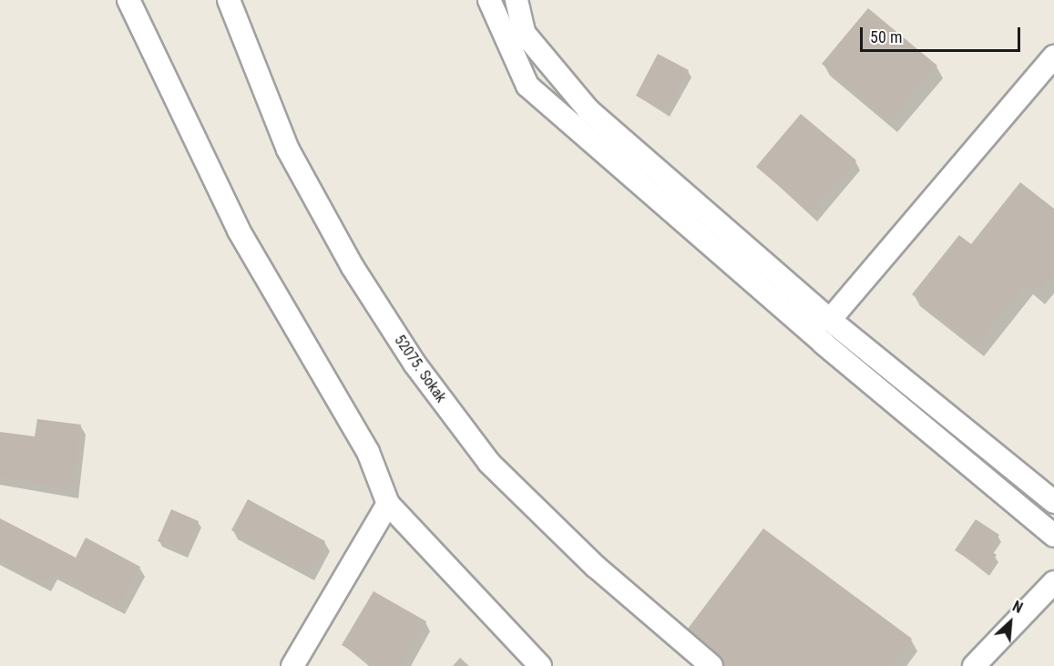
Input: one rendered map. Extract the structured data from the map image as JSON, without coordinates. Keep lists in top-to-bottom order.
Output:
{
  "streets": {
    "street": ["52075. Sokak"]
  },
  "scale_bar": "50 m",
  "north": "top right"
}
